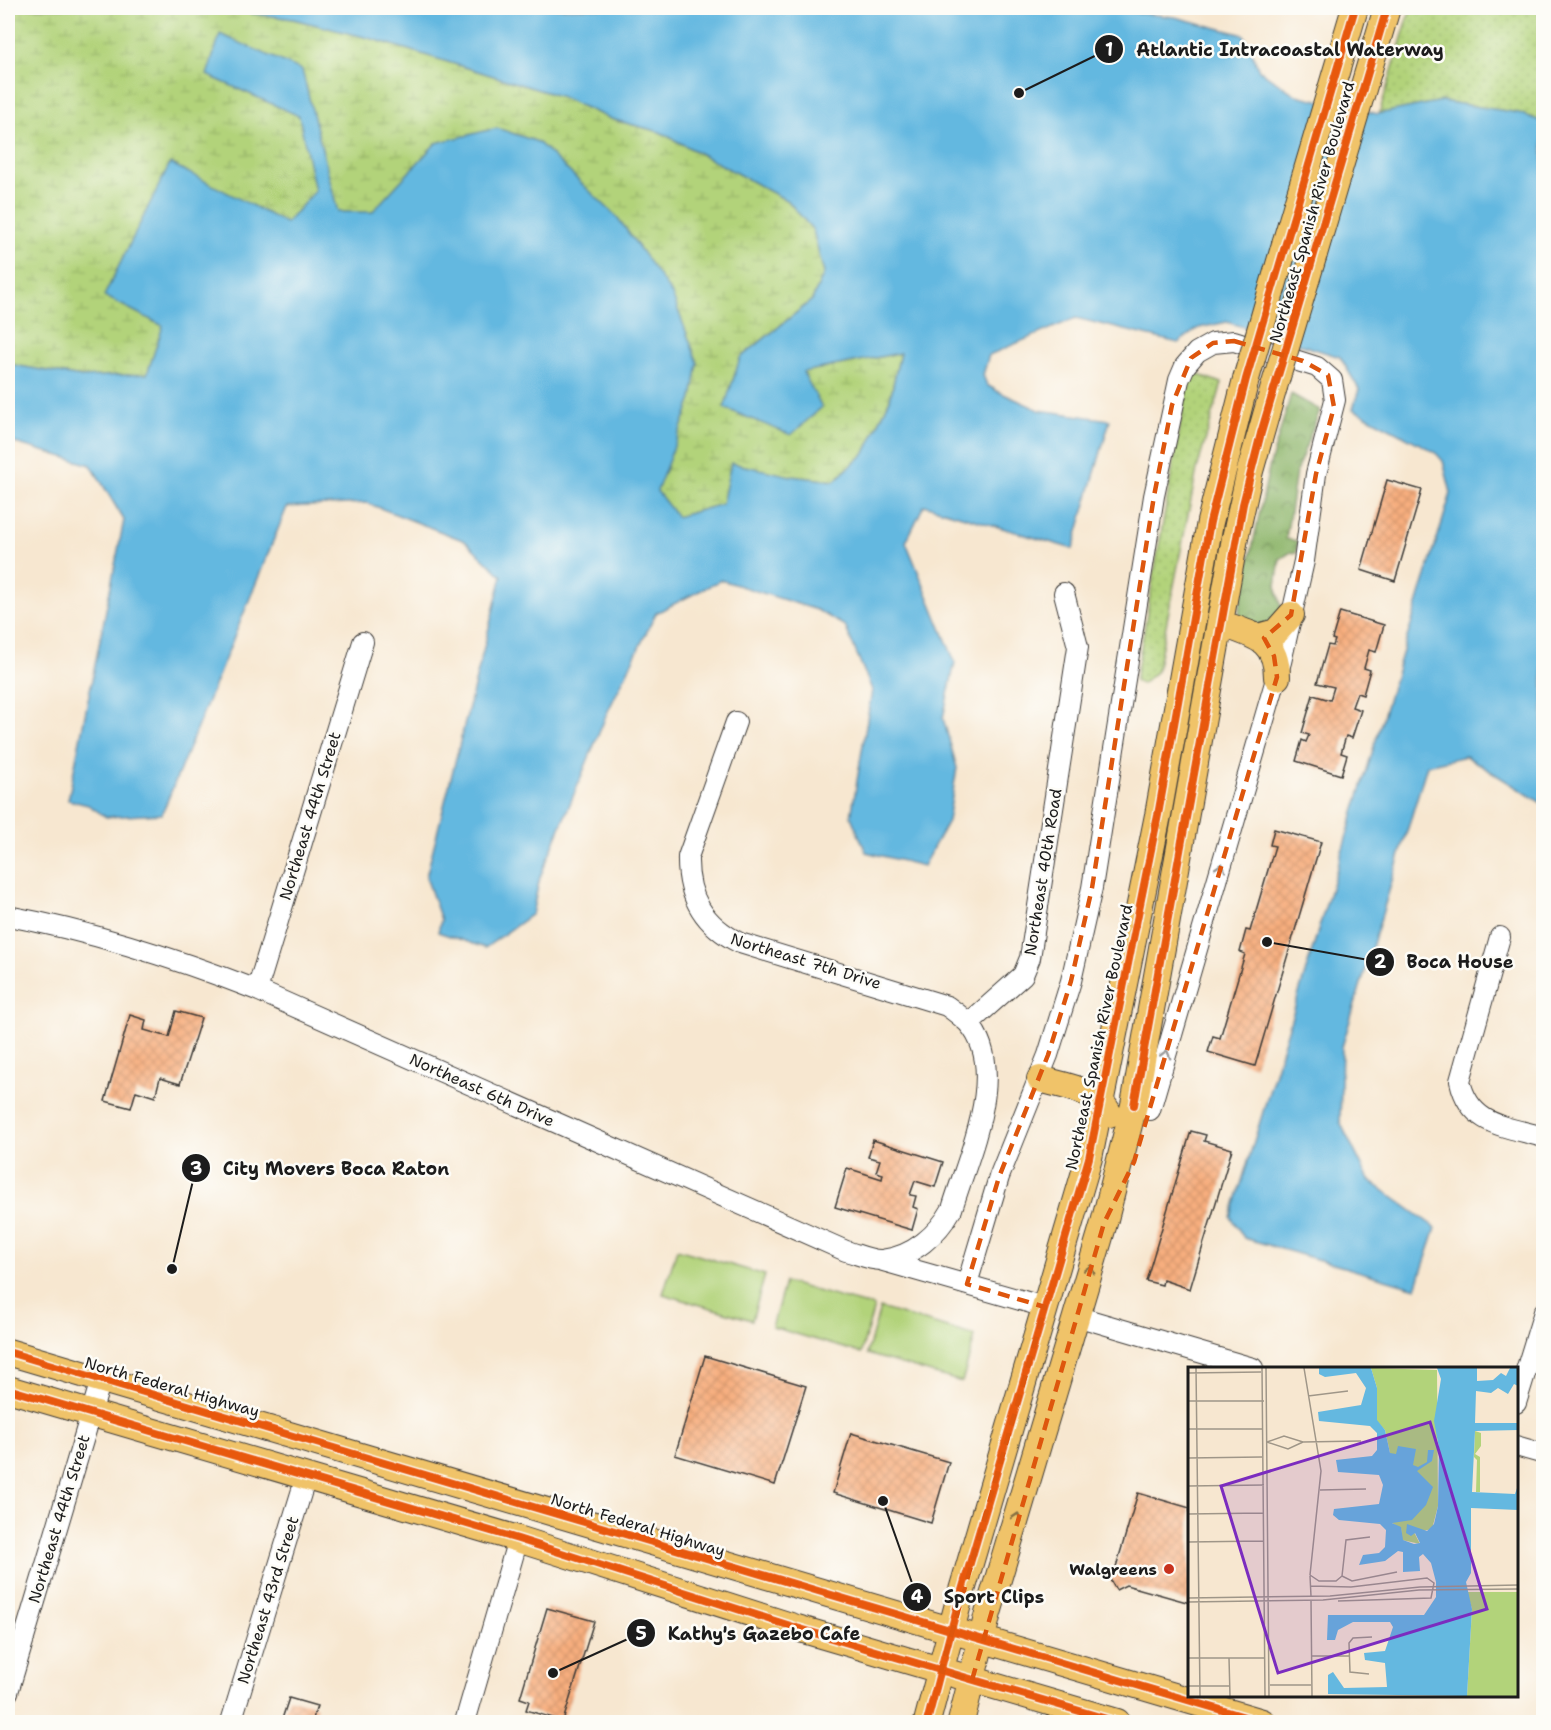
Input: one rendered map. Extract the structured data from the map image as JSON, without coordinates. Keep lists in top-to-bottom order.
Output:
{
  "streets": {
    "main road": ["Northeast Spanish River Boulevard", "North Federal Highway"],
    "street": [
      "Northeast 44th Street",
      "Northeast 40th Road",
      "Northeast 7th Drive",
      "Northeast 6th Drive",
      "Northeast 43rd Street"
    ]
  },
  "crossings": [
    ["Northeast Spanish River Boulevard", "Northeast 6th Drive"],
    ["Northeast Spanish River Boulevard", "North Federal Highway"],
    ["Northeast 44th Street", "Northeast 6th Drive"],
    ["Northeast 44th Street", "North Federal Highway"],
    ["Northeast 40th Road", "Northeast 7th Drive"]
  ],
  "places": [
    "Atlantic Intracoastal Waterway",
    "Boca House",
    "City Movers Boca Raton",
    "Sport Clips",
    "Walgreens",
    "Kathy's Gazebo Cafe"
  ]
}
